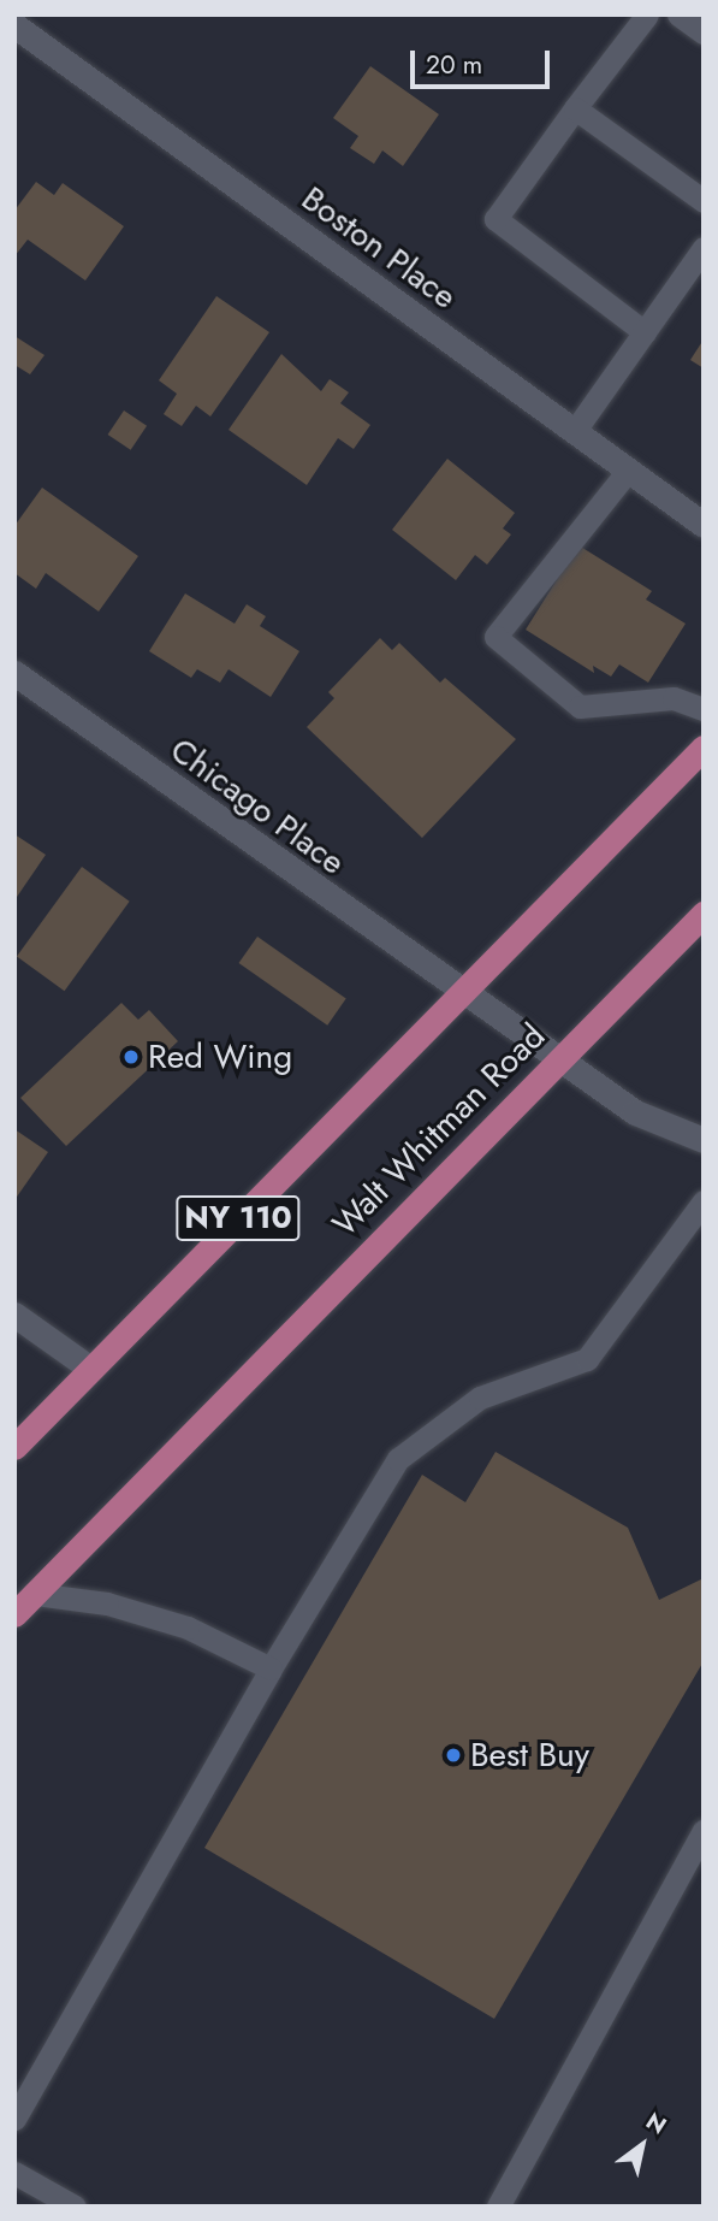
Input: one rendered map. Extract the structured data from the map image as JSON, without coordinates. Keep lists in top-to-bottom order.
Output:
{
  "streets": {
    "main road": ["Walt Whitman Road", "NY 110"],
    "street": ["Boston Place", "Chicago Place"]
  },
  "crossings": [
    ["Chicago Place", "Walt Whitman Road"],
    ["Chicago Place", "NY 110"]
  ],
  "places": ["Red Wing", "Best Buy"],
  "scale_bar": "20 m",
  "north": "top right"
}
